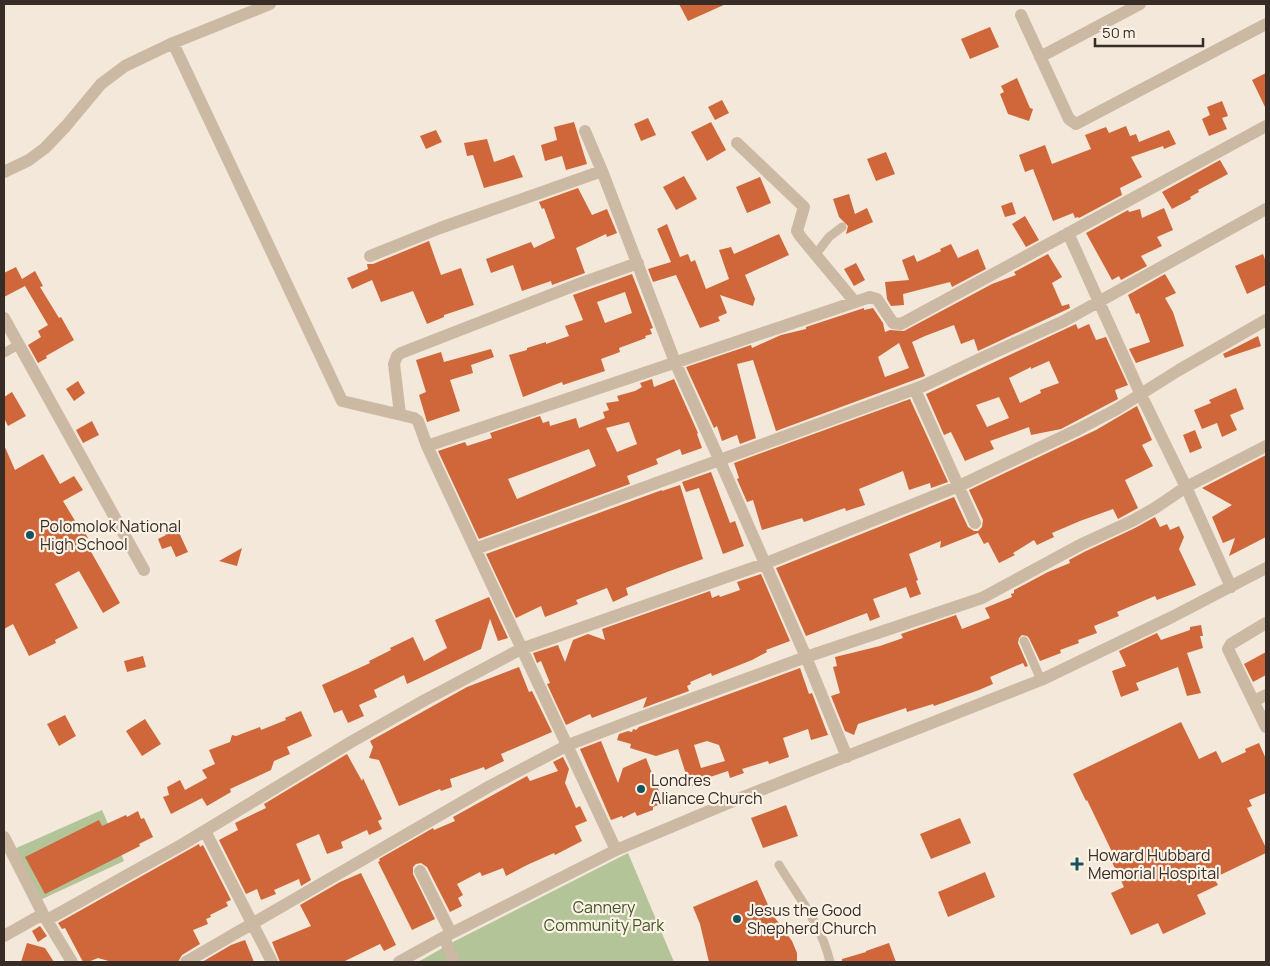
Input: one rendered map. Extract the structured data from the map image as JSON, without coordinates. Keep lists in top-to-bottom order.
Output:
{
  "parks": ["Cannery Community Park"],
  "places": {
    "other": ["Polomolok National High School", "Londres Aliance Church", "Jesus the Good Shepherd Church"],
    "health": ["Howard Hubbard Memorial Hospital"]
  },
  "scale_bar": "50 m"
}
